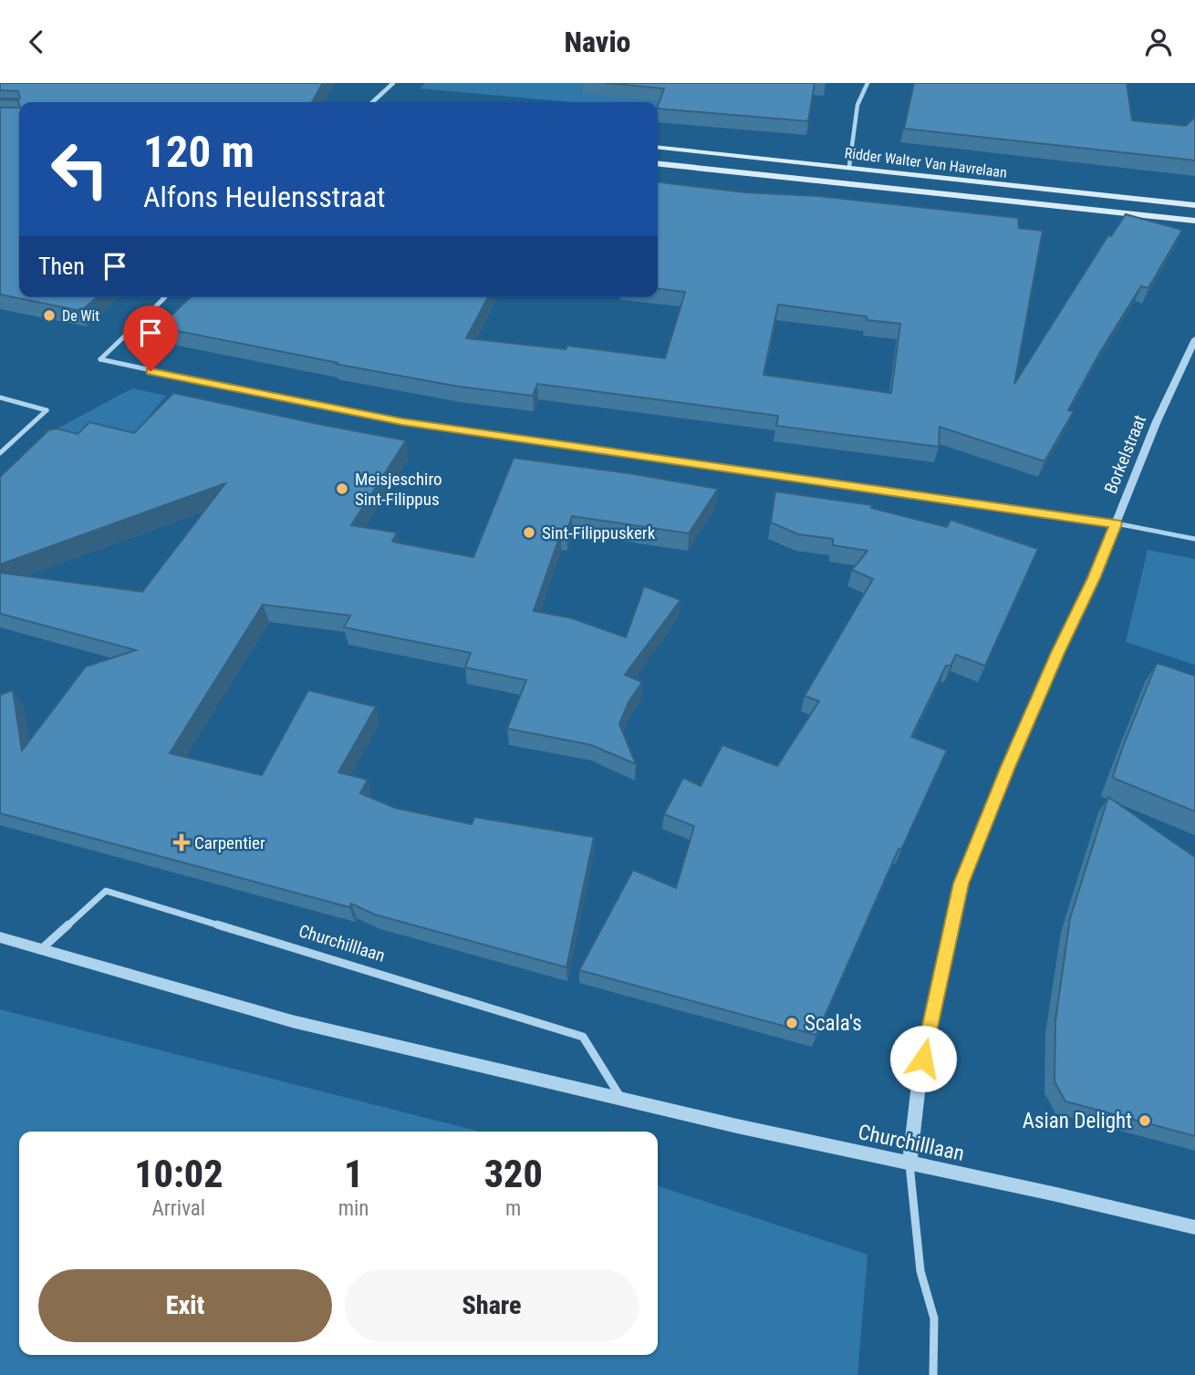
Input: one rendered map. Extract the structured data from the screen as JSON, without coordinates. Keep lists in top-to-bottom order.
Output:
{
  "streets": {
    "main road": ["Ridder Walter Van Havrelaan"],
    "street": ["Borkelstraat", "Churchilllaan"]
  },
  "crossings": [
    ["Borkelstraat", "Churchilllaan"]
  ],
  "places": {
    "other": [
      "De Wit",
      "Meisjeschiro Sint-Filippus",
      "Sint-Filippuskerk",
      "Scala's",
      "Asian Delight"
    ],
    "health": ["Carpentier"]
  },
  "page": {
    "header": "Navio",
    "turn": ["120 m", "Alfons Heulensstraat"],
    "then": "Then",
    "eta": [
      "10:02",
      "Arrival",
      "1",
      "min",
      "320",
      "m"
    ],
    "buttons": ["Exit", "Share"]
  }
}
